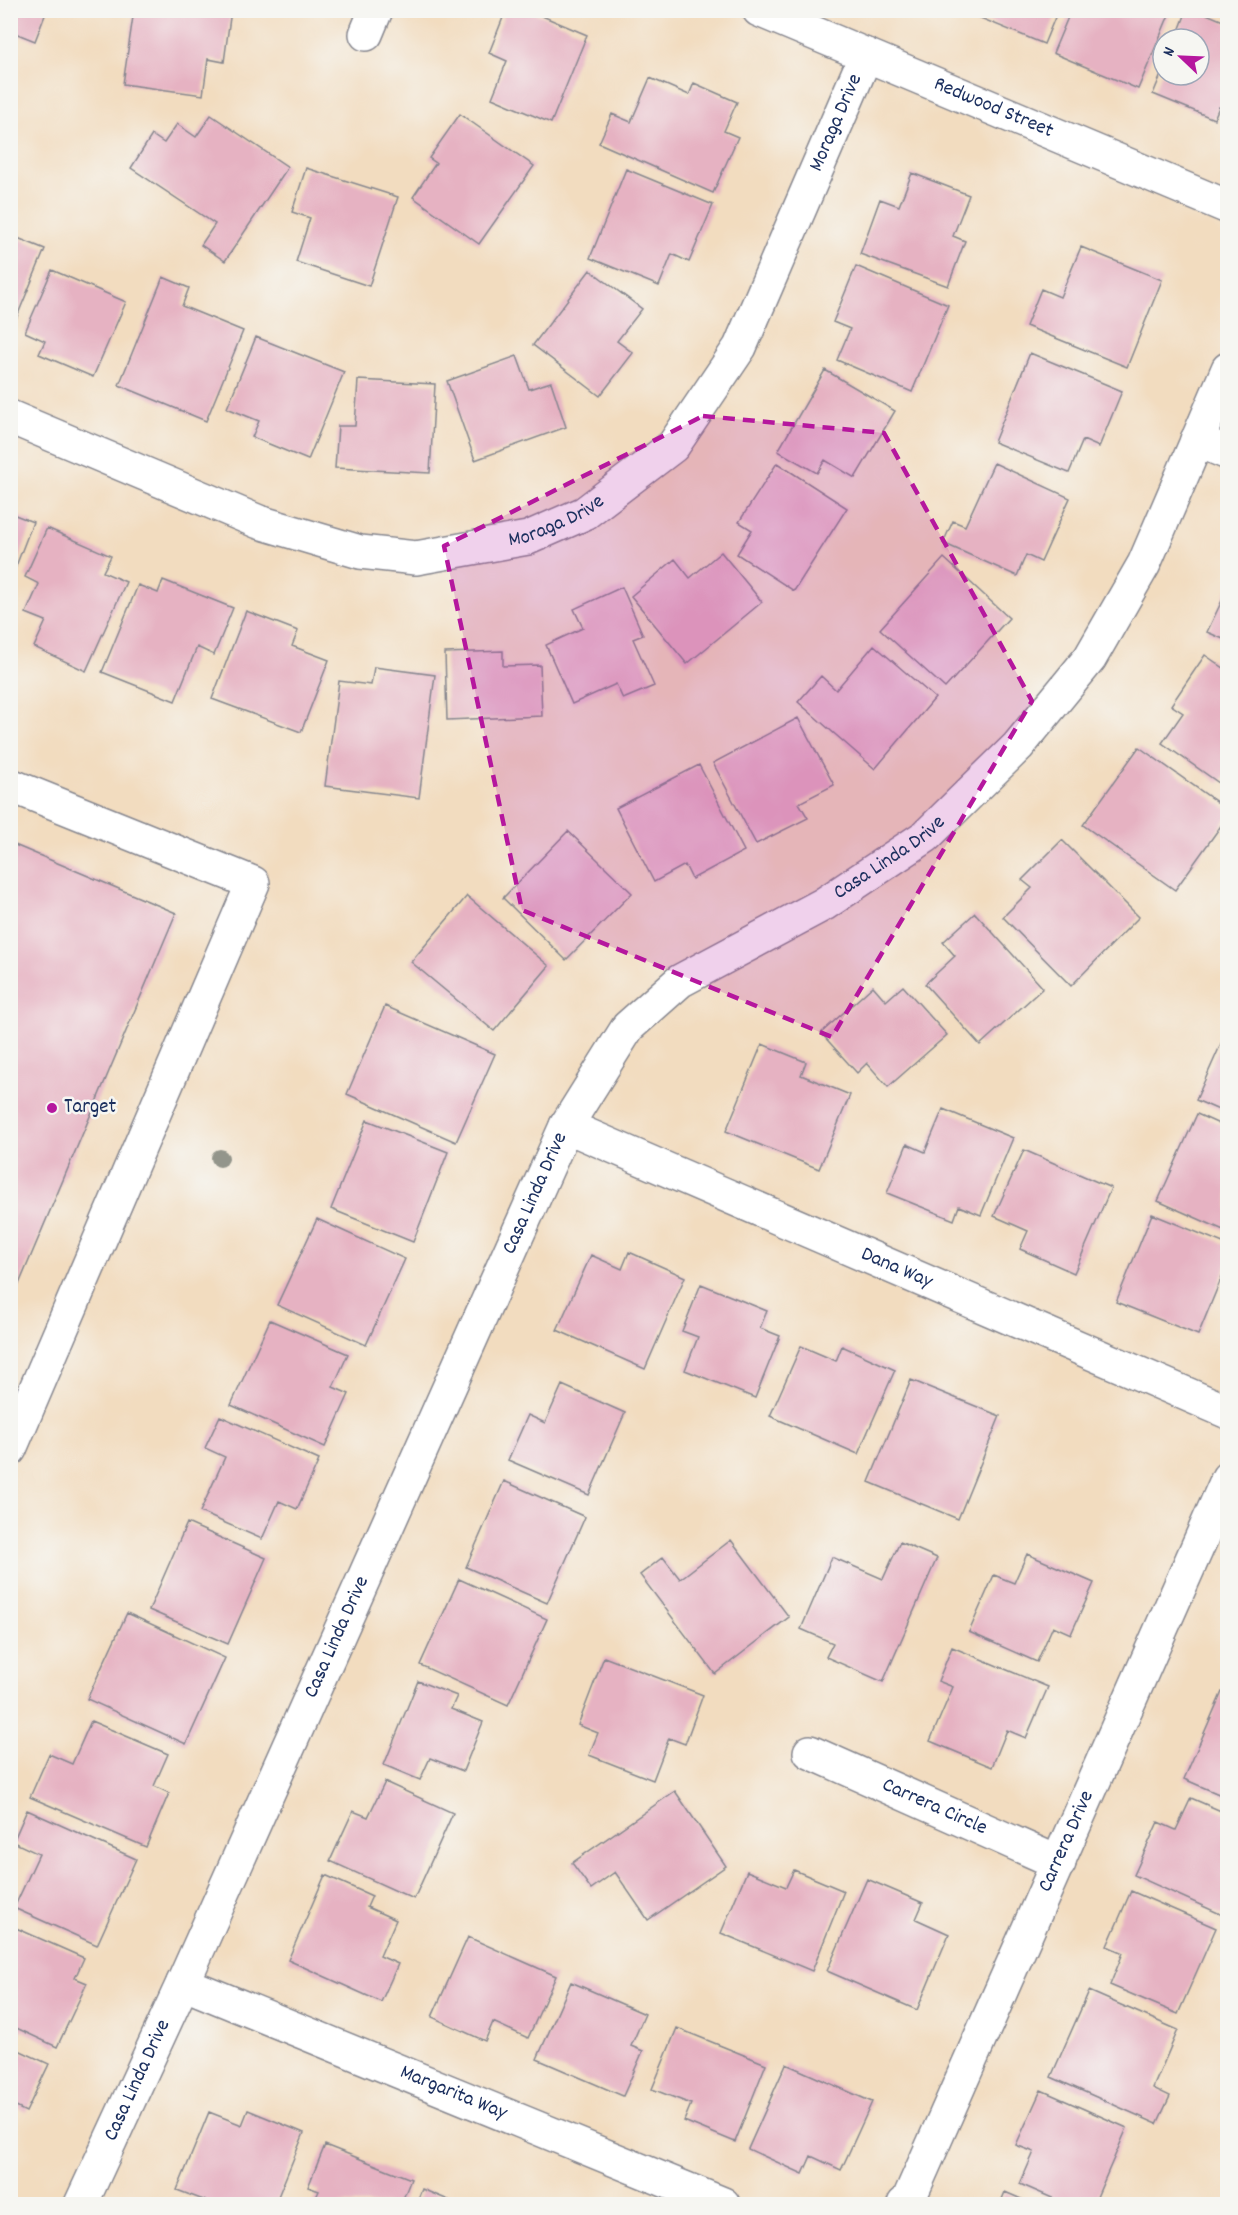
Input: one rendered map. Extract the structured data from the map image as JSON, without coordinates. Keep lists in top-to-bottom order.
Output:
{
  "streets": {
    "street": [
      "Redwood Street",
      "Moraga Drive",
      "Casa Linda Drive",
      "Dana Way",
      "Carrera Circle",
      "Carrera Drive",
      "Margarita Way"
    ]
  },
  "crossings": [
    ["Redwood Street", "Moraga Drive"],
    ["Casa Linda Drive", "Dana Way"],
    ["Casa Linda Drive", "Margarita Way"],
    ["Carrera Circle", "Carrera Drive"]
  ],
  "places": ["Target"],
  "north": "top left"
}
